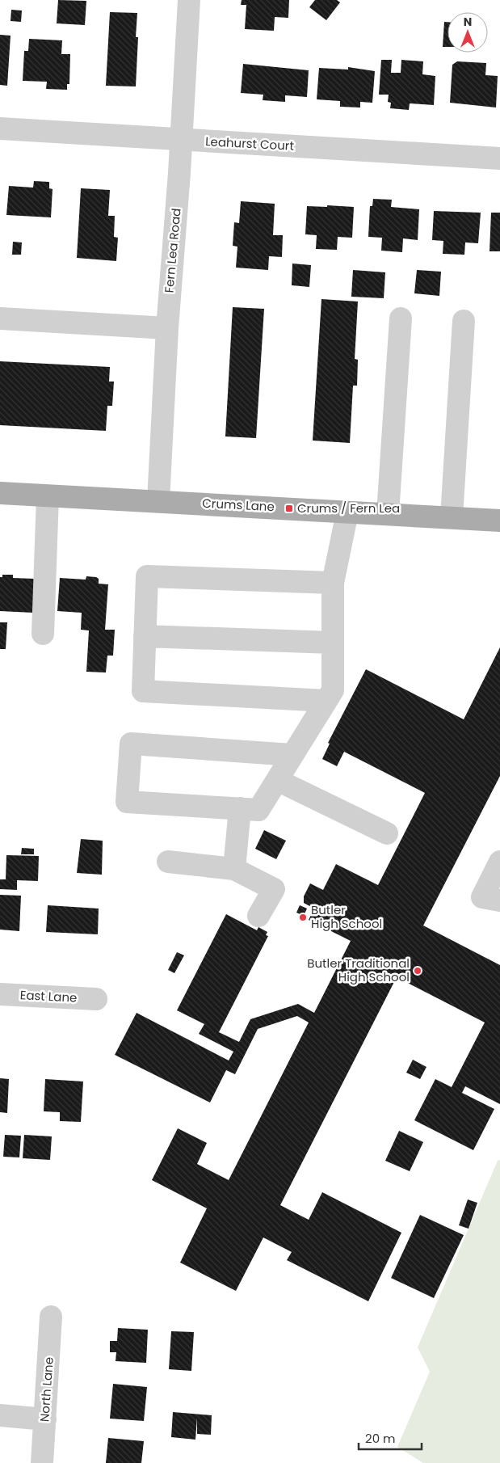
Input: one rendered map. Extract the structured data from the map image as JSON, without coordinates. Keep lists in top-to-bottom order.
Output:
{
  "streets": {
    "main road": ["Crums Lane"],
    "street": [
      "Leahurst Court",
      "Fern Lea Road",
      "East Lane",
      "North Lane"
    ]
  },
  "crossings": [
    ["Leahurst Court", "Fern Lea Road"],
    ["Fern Lea Road", "Crums Lane"]
  ],
  "places": {
    "transit": ["Crums / Fern Lea"],
    "other": ["Butler High School", "Butler Traditional High School"]
  },
  "scale_bar": "20 m",
  "north": "top"
}
